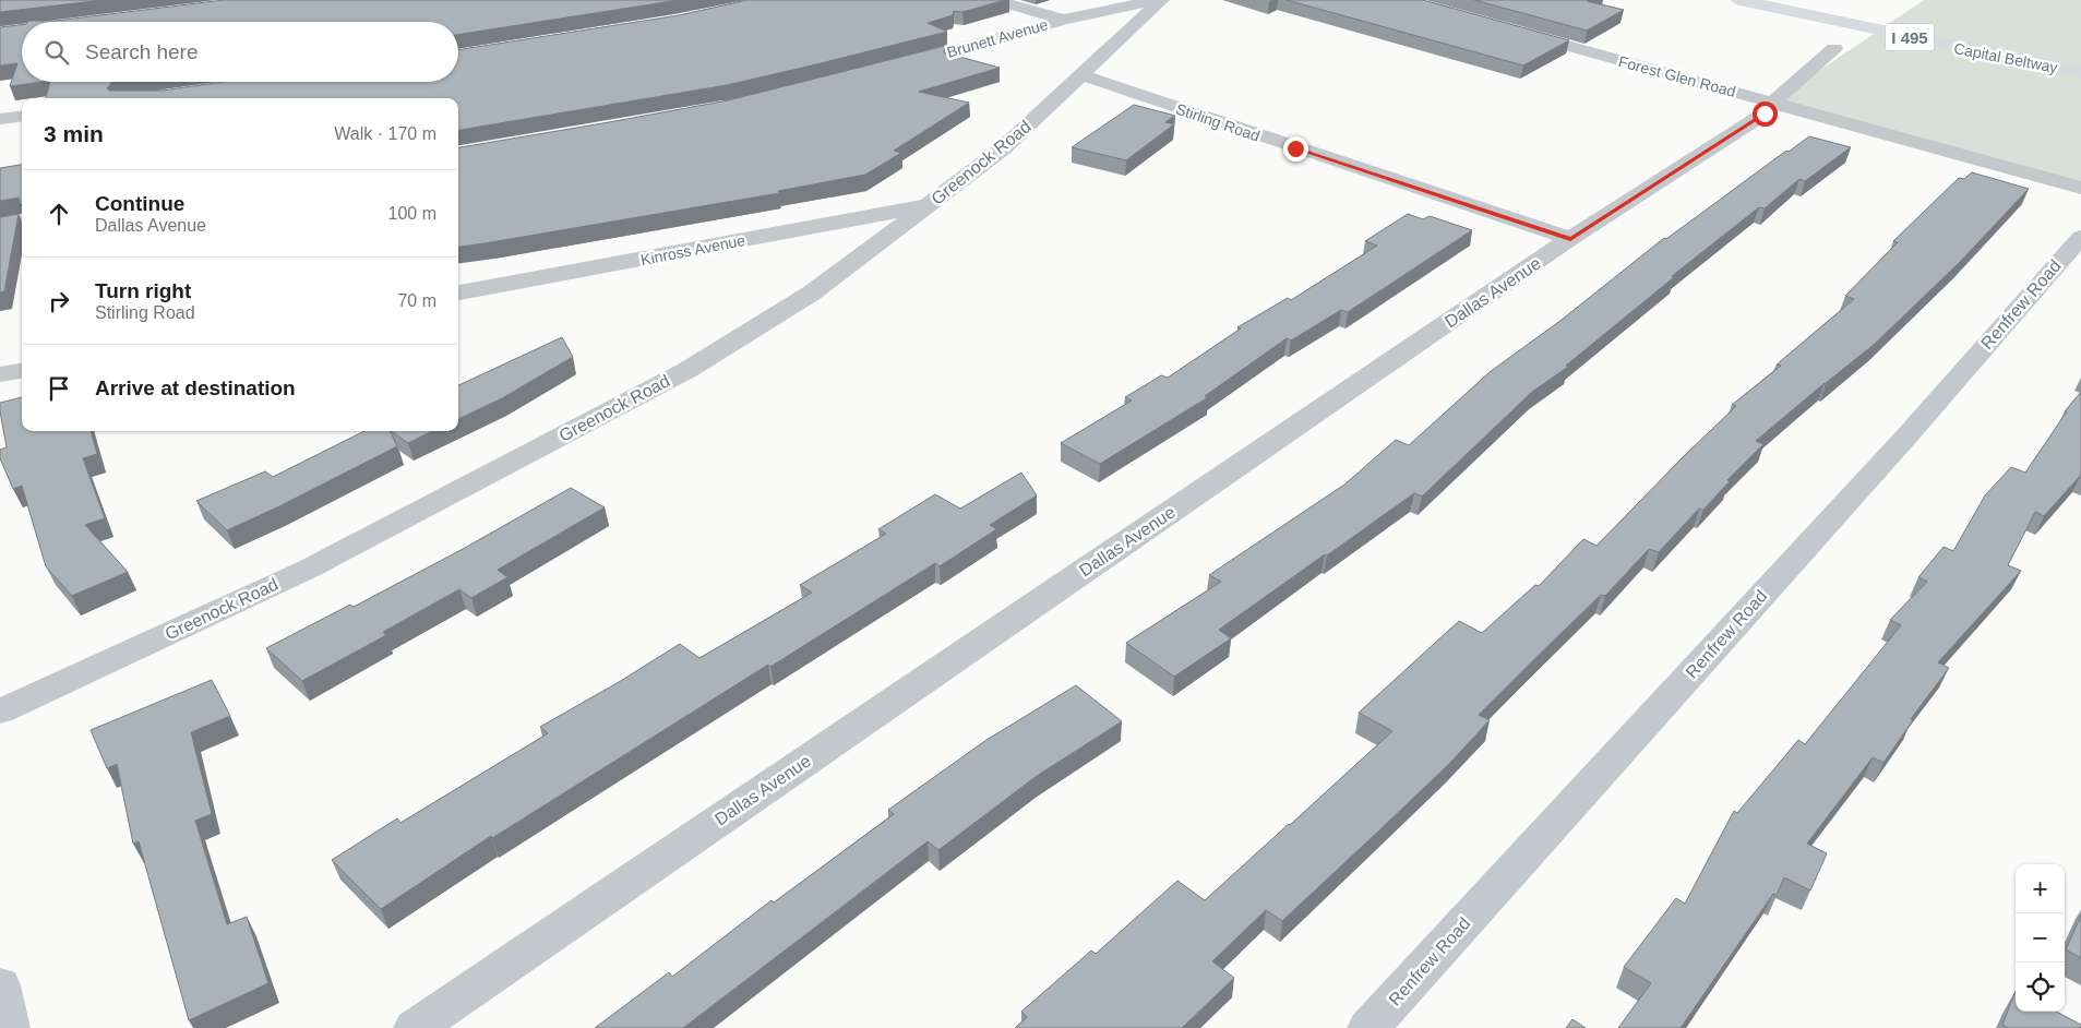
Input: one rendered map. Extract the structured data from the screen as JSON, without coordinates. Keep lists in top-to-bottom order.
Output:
{
  "streets": {
    "highway": ["I 495", "Capital Beltway"],
    "street": [
      "Brunett Avenue",
      "Forest Glen Road",
      "Stirling Road",
      "Greenock Road",
      "Kinross Avenue",
      "Dallas Avenue",
      "Renfrew Road"
    ]
  },
  "crossings": [
    ["Forest Glen Road", "Dallas Avenue"],
    ["Stirling Road", "Greenock Road"],
    ["Stirling Road", "Dallas Avenue"],
    ["Greenock Road", "Kinross Avenue"]
  ],
  "page": {
    "search": "Search here",
    "heading": ["3 min", "Walk · 170 m"],
    "list": [
      ["Continue", "Dallas Avenue", "100 m"],
      ["Turn right", "Stirling Road", "70 m"],
      "Arrive at destination"
    ],
    "map_buttons": ["+", "−"]
  }
}
